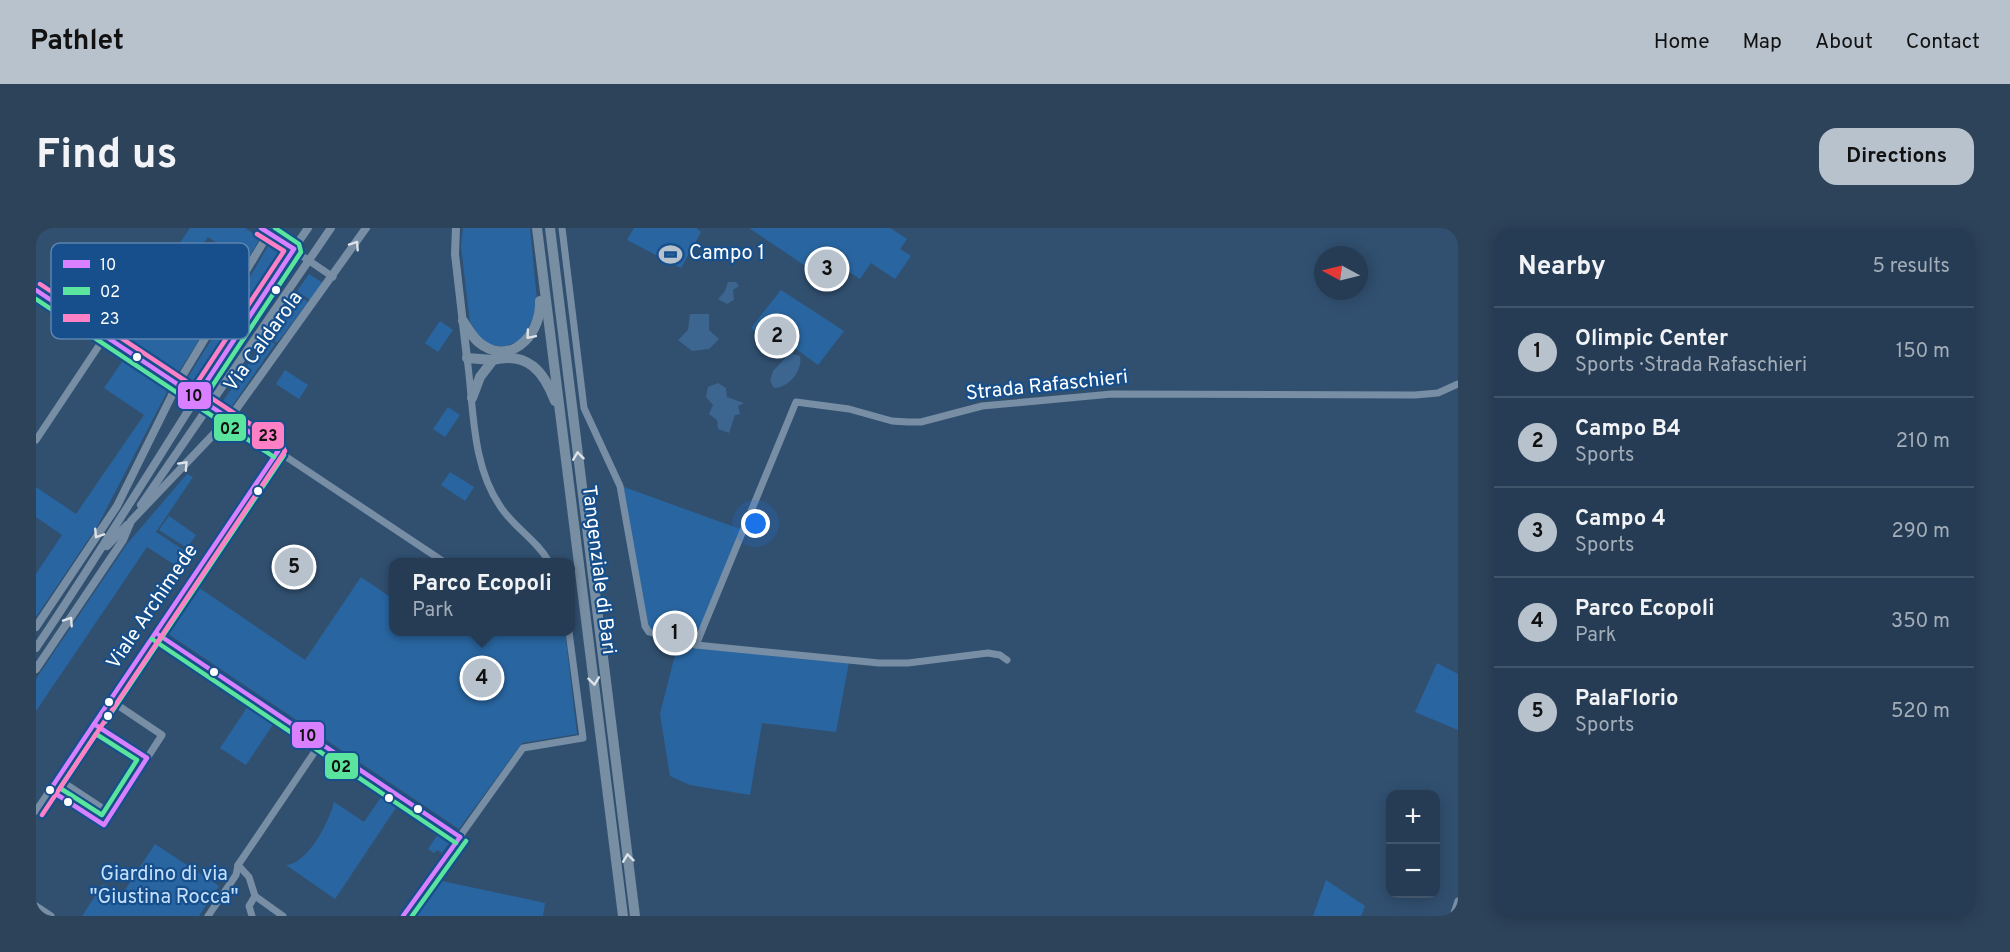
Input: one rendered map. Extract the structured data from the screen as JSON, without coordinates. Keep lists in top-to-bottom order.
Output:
{
  "streets": {
    "highway": ["Tangenziale di Bari"],
    "street": ["Via Caldarola", "Strada Rafaschieri", "Viale Archimede"]
  },
  "parks": ["Giardino di via \"Giustina Rocca\""],
  "places": {
    "sports": ["Campo 1"]
  },
  "lines": ["transit line 10", "transit line 02", "transit line 23"],
  "legend": ["10", "02", "23"],
  "north": "left",
  "page": {
    "header": "Pathlet",
    "nav": [
      "Home",
      "Map",
      "About",
      "Contact"
    ],
    "buttons": "Directions",
    "title": "Find us",
    "heading": ["Nearby", "5 results"],
    "pins": [
      "3",
      "2",
      "5",
      "1",
      "4"
    ],
    "list": [
      {
        "mark": "1",
        "name": "Olimpic Center",
        "note": "Sports · Strada Rafaschieri",
        "value": "150 m"
      },
      {
        "mark": "2",
        "name": "Campo B4",
        "note": "Sports",
        "value": "210 m"
      },
      {
        "mark": "3",
        "name": "Campo 4",
        "note": "Sports",
        "value": "290 m"
      },
      {
        "mark": "4",
        "name": "Parco Ecopoli",
        "note": "Park",
        "value": "350 m"
      },
      {
        "mark": "5",
        "name": "PalaFlorio",
        "note": "Sports",
        "value": "520 m"
      }
    ],
    "popup": ["Parco Ecopoli", "Park"],
    "map_buttons": ["+", "−"]
  }
}
